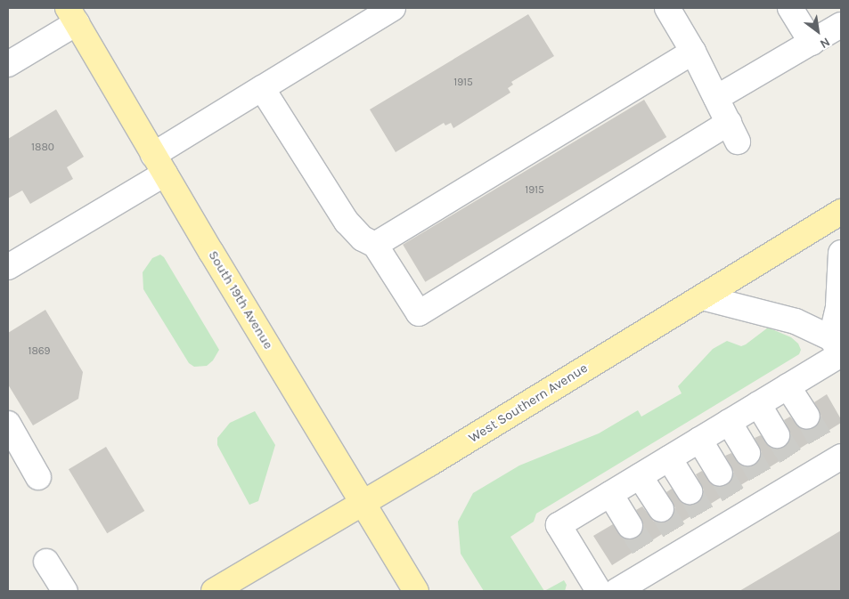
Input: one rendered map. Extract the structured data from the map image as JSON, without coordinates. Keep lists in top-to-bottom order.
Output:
{
  "streets": {
    "main road": ["South 19th Avenue", "West Southern Avenue"]
  },
  "crossings": [
    ["South 19th Avenue", "West Southern Avenue"]
  ],
  "house_numbers": [
    "1915",
    "1880",
    "1915",
    "1869"
  ],
  "north": "bottom right"
}
